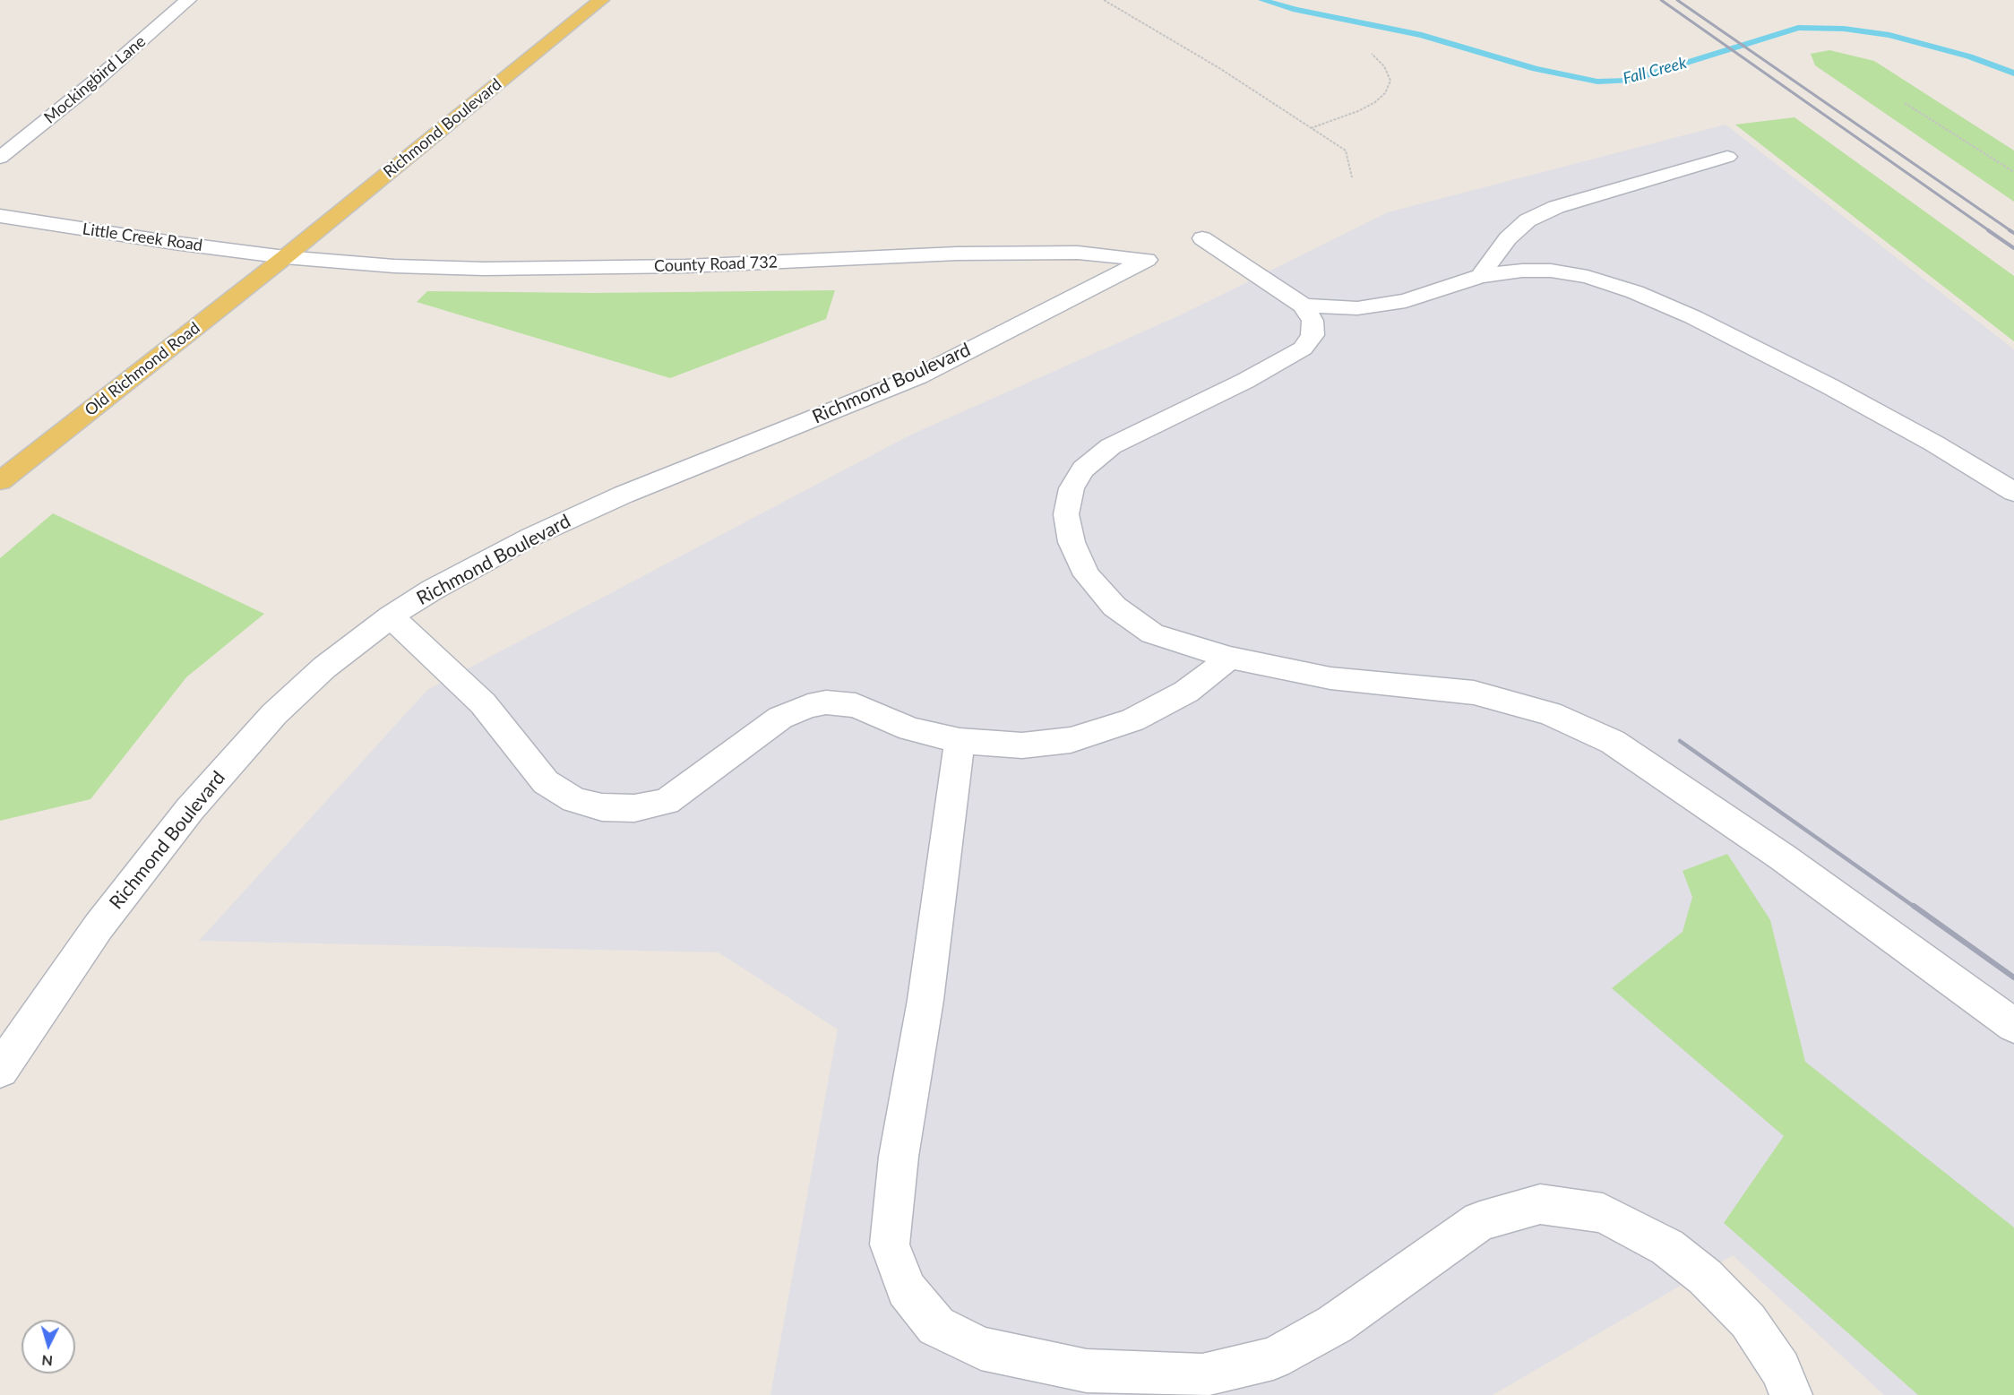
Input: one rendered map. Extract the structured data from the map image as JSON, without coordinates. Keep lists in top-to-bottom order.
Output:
{
  "streets": {
    "main road": ["Richmond Boulevard", "Old Richmond Road"],
    "street": ["Mockingbird Lane", "Little Creek Road", "County Road 732"]
  },
  "crossings": [
    ["Richmond Boulevard", "Little Creek Road"],
    ["Richmond Boulevard", "County Road 732"],
    ["Richmond Boulevard", "Old Richmond Road"],
    ["Little Creek Road", "County Road 732"],
    ["Little Creek Road", "Old Richmond Road"],
    ["County Road 732", "Old Richmond Road"]
  ],
  "water": ["Fall Creek"],
  "north": "bottom"
}
